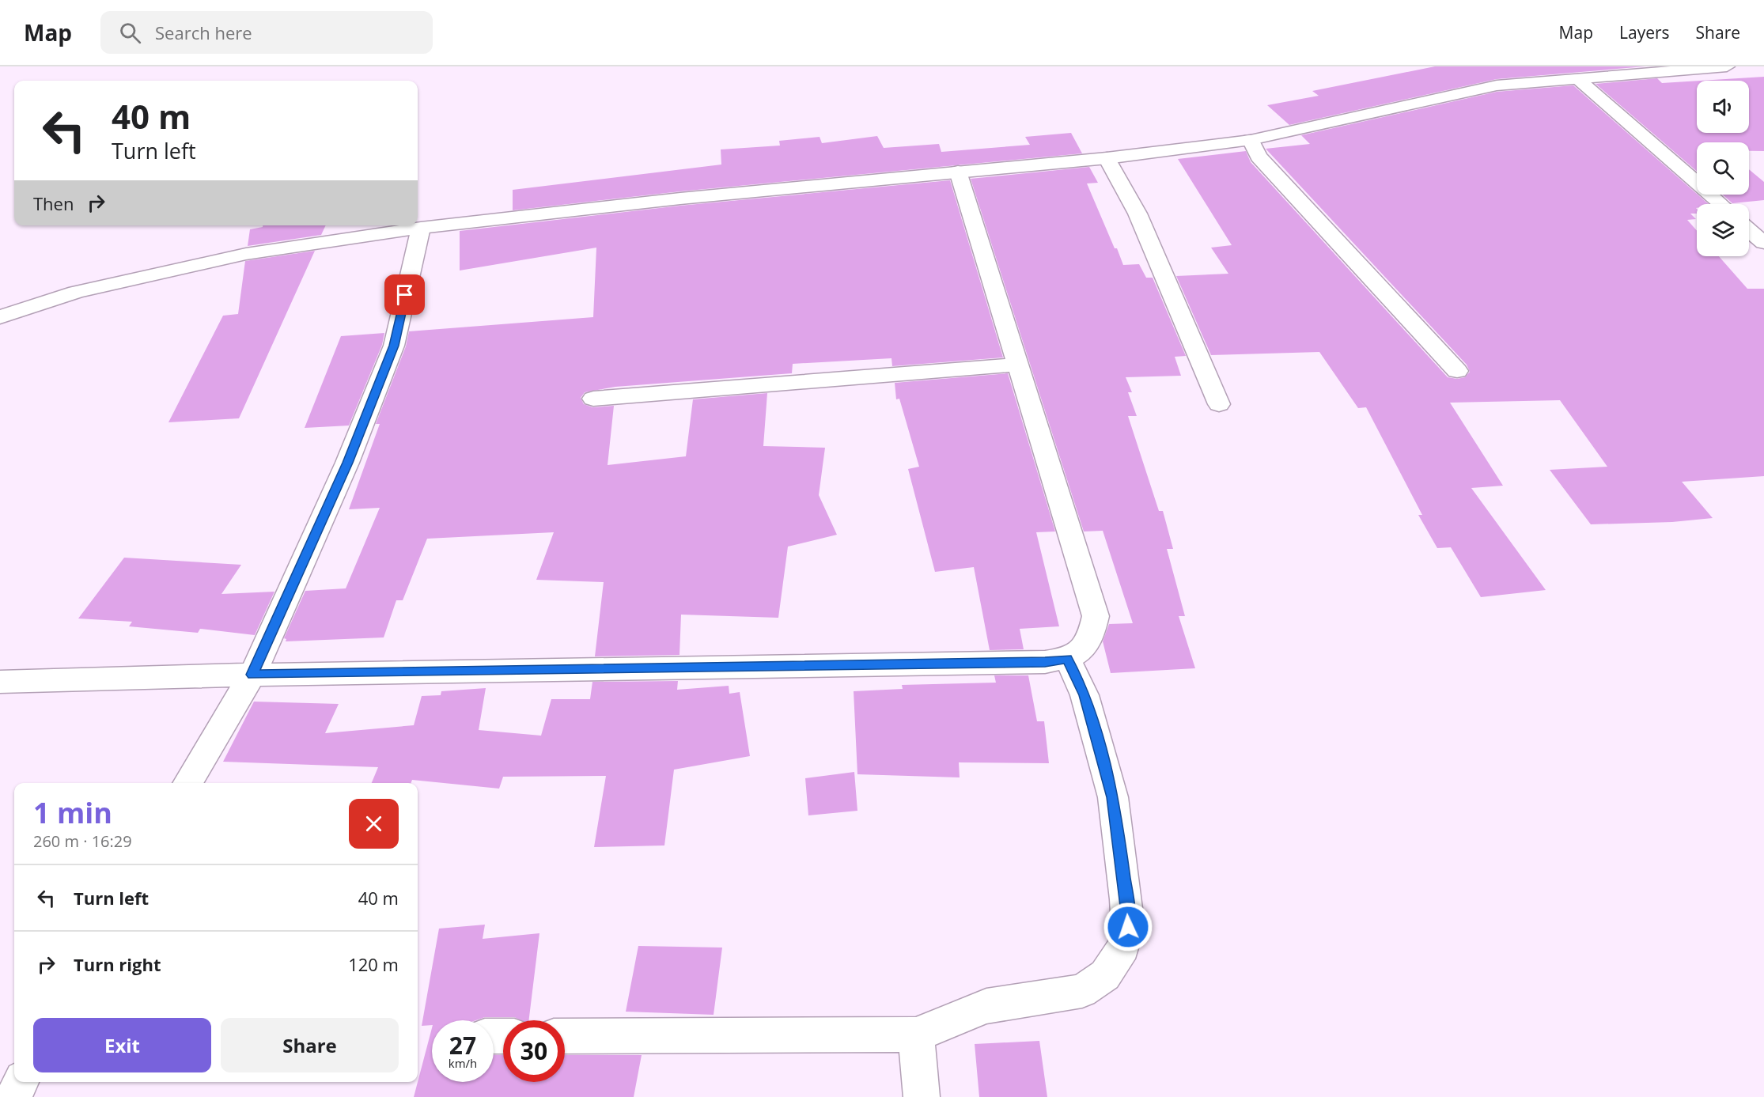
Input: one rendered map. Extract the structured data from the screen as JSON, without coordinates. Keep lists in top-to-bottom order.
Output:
{
  "page": {
    "header": "Map",
    "search": "Search here",
    "nav": ["Map", "Layers", "Share"],
    "turn": ["40 m", "Turn left"],
    "then": "Then",
    "heading": ["1 min", "260 m · 16:29"],
    "list": [
      {
        "name": "Turn left",
        "value": "40 m"
      },
      {
        "name": "Turn right",
        "value": "120 m"
      }
    ],
    "buttons": ["Exit", "Share"],
    "speed": "27 km/h",
    "limit": "30"
  }
}
